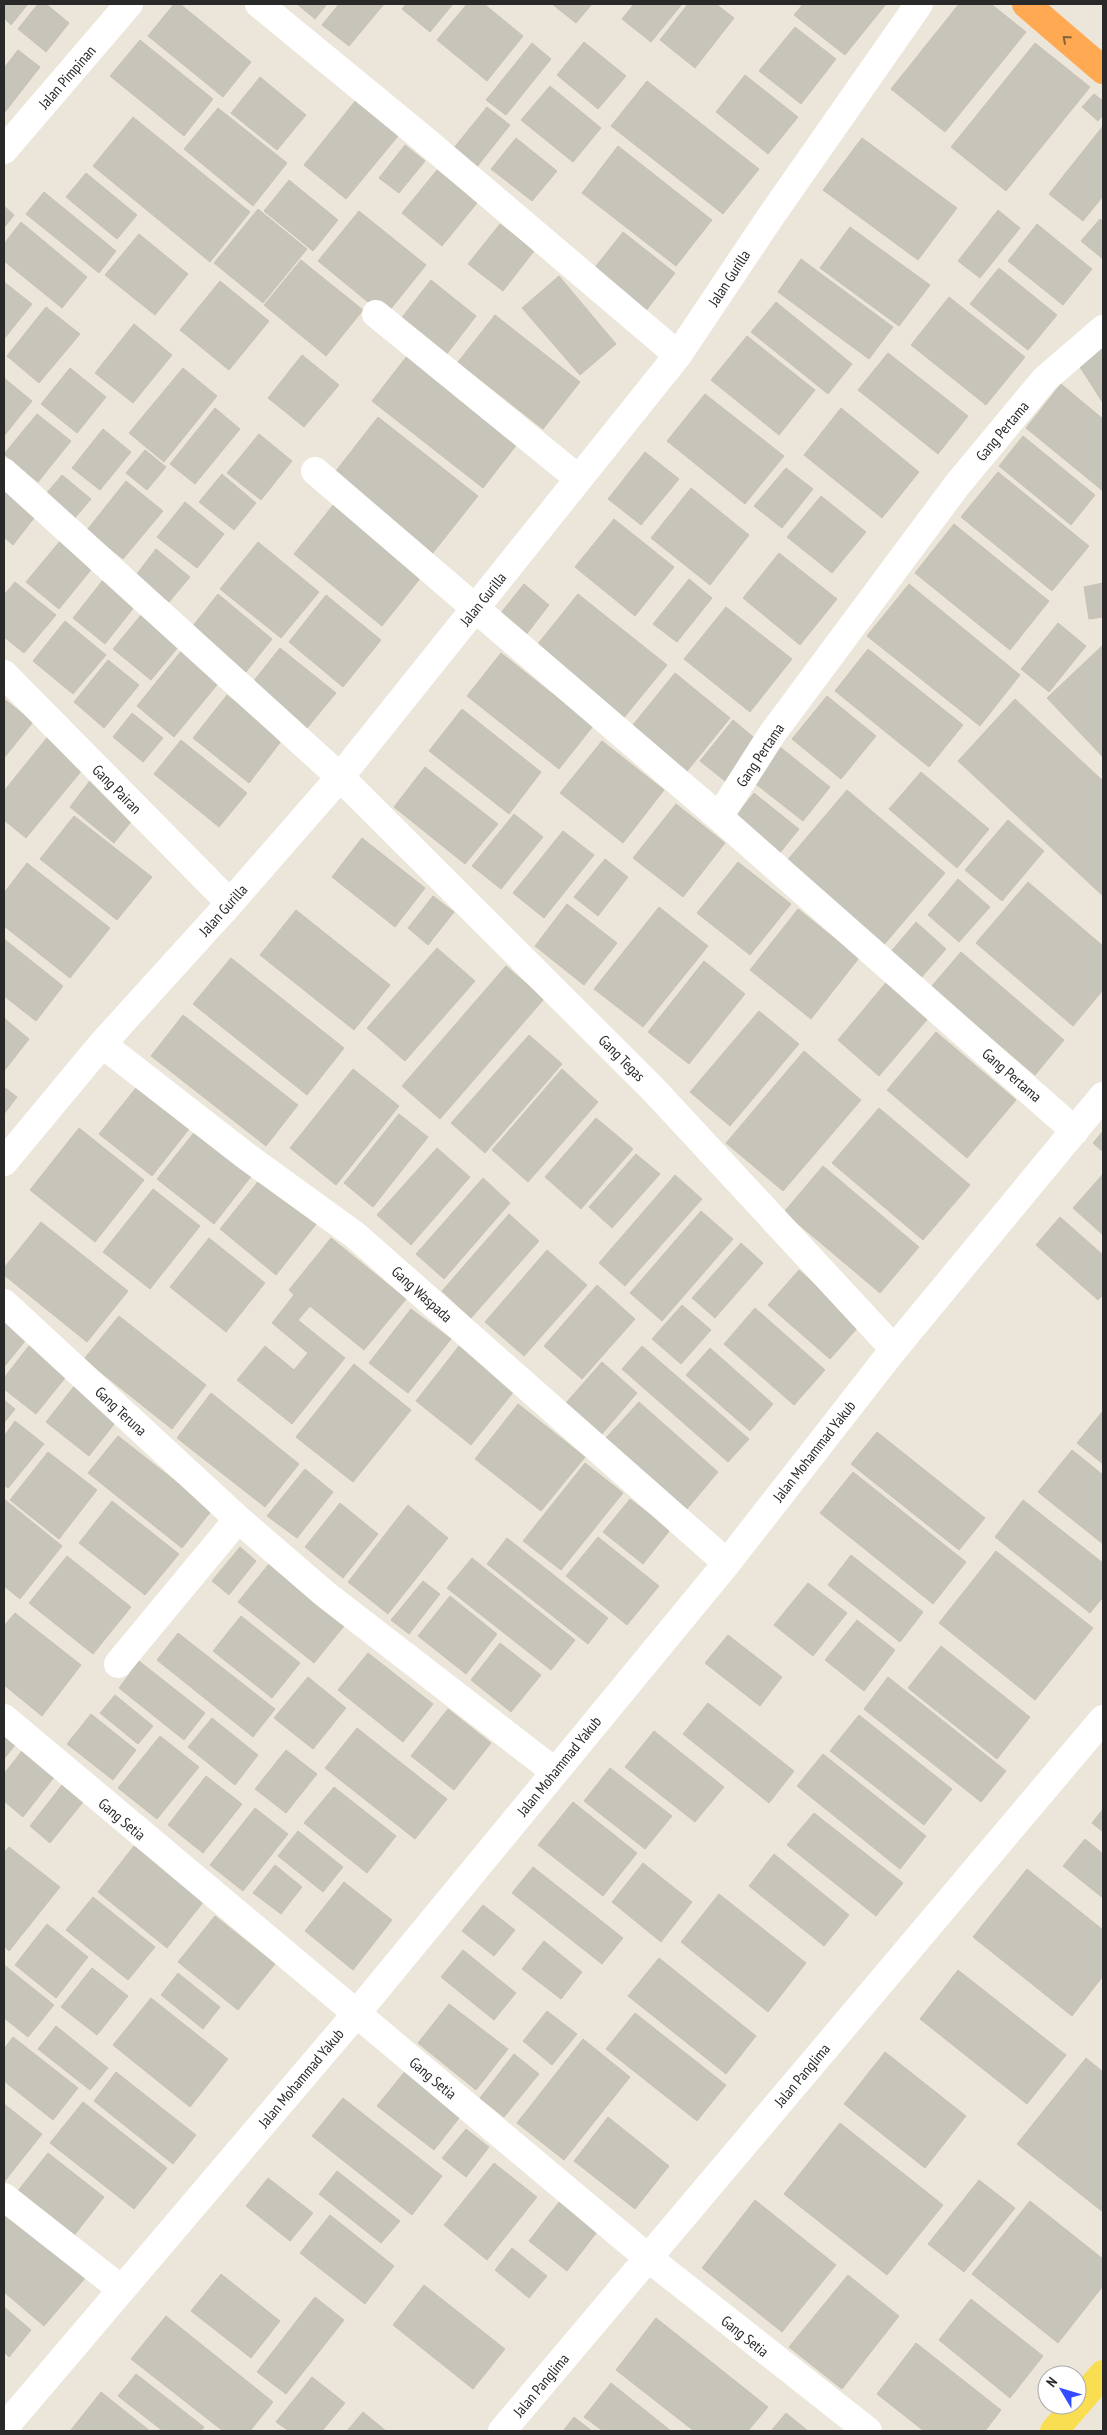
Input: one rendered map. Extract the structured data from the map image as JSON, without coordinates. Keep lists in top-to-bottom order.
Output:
{
  "streets": {
    "street": [
      "Jalan Pimpinan",
      "Jalan Gurilla",
      "Gang Pertama",
      "Gang Pairan",
      "Gang Tegas",
      "Gang Waspada",
      "Gang Teruna",
      "Jalan Mohammad Yakub",
      "Gang Setia",
      "Jalan Panglima"
    ]
  },
  "crossings": [
    ["Jalan Gurilla", "Gang Pairan"],
    ["Jalan Gurilla", "Gang Tegas"],
    ["Jalan Gurilla", "Gang Waspada"],
    ["Gang Pertama", "Jalan Mohammad Yakub"],
    ["Gang Tegas", "Jalan Mohammad Yakub"],
    ["Gang Waspada", "Jalan Mohammad Yakub"],
    ["Gang Teruna", "Jalan Mohammad Yakub"],
    ["Jalan Mohammad Yakub", "Gang Setia"],
    ["Gang Setia", "Jalan Panglima"]
  ],
  "north": "top left"
}
